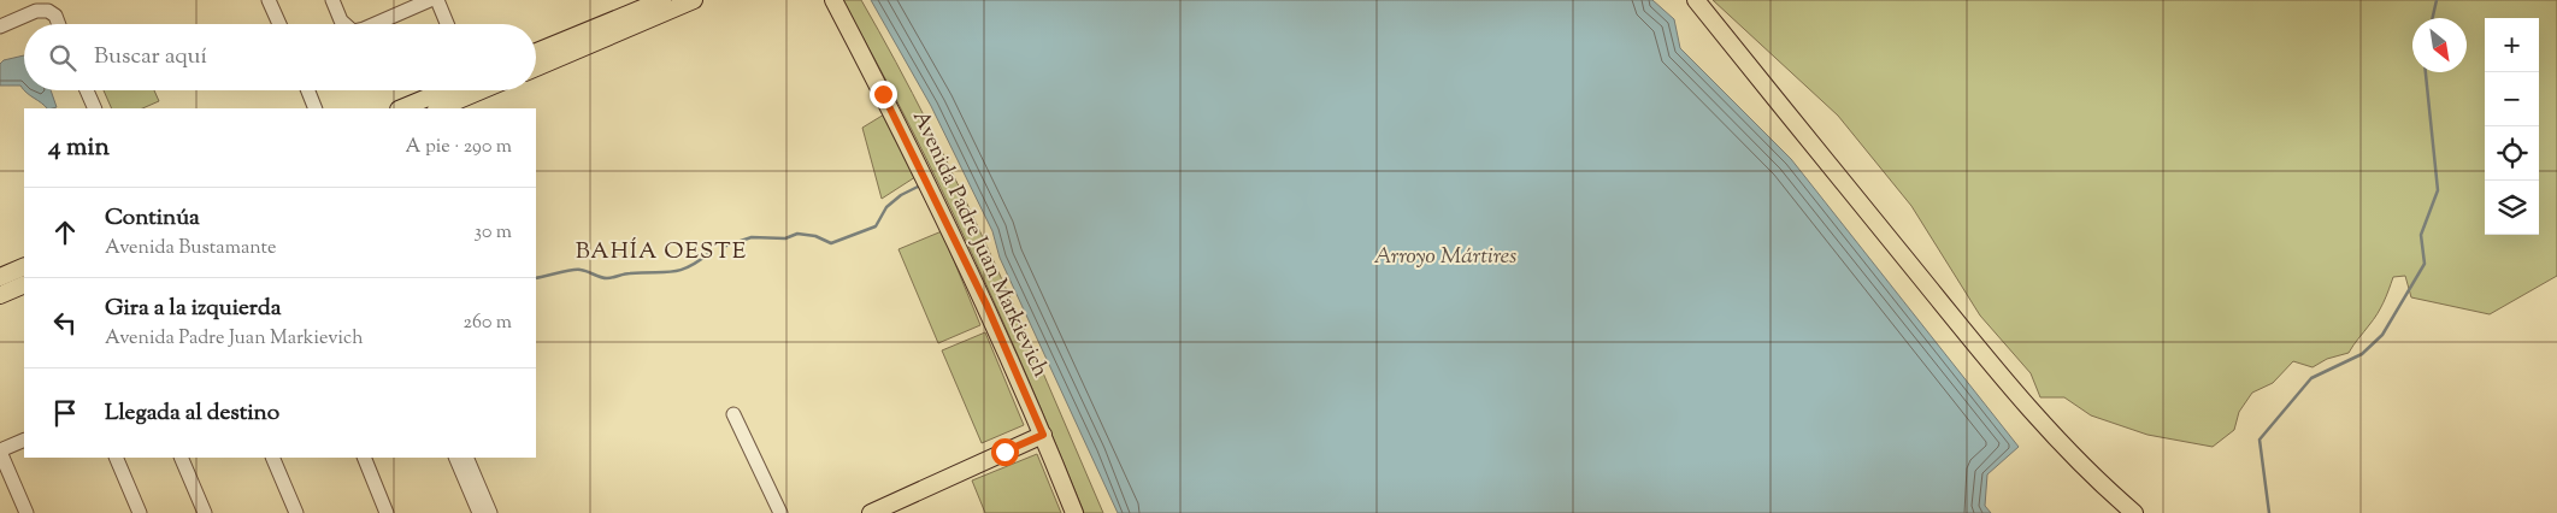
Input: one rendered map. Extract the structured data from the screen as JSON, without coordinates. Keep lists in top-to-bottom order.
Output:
{
  "streets": {
    "main road": ["Avenida Padre Juan Markievich"]
  },
  "districts": ["BAHÍA OESTE"],
  "water": ["Arroyo Mártires"],
  "north": "bottom right",
  "page": {
    "map_buttons": ["+", "−"],
    "search": "Buscar aquí",
    "heading": ["4 min", "A pie · 290 m"],
    "list": [
      ["Continúa", "Avenida Bustamante", "30 m"],
      ["Gira a la izquierda", "Avenida Padre Juan Markievich", "260 m"],
      "Llegada al destino"
    ]
  }
}
